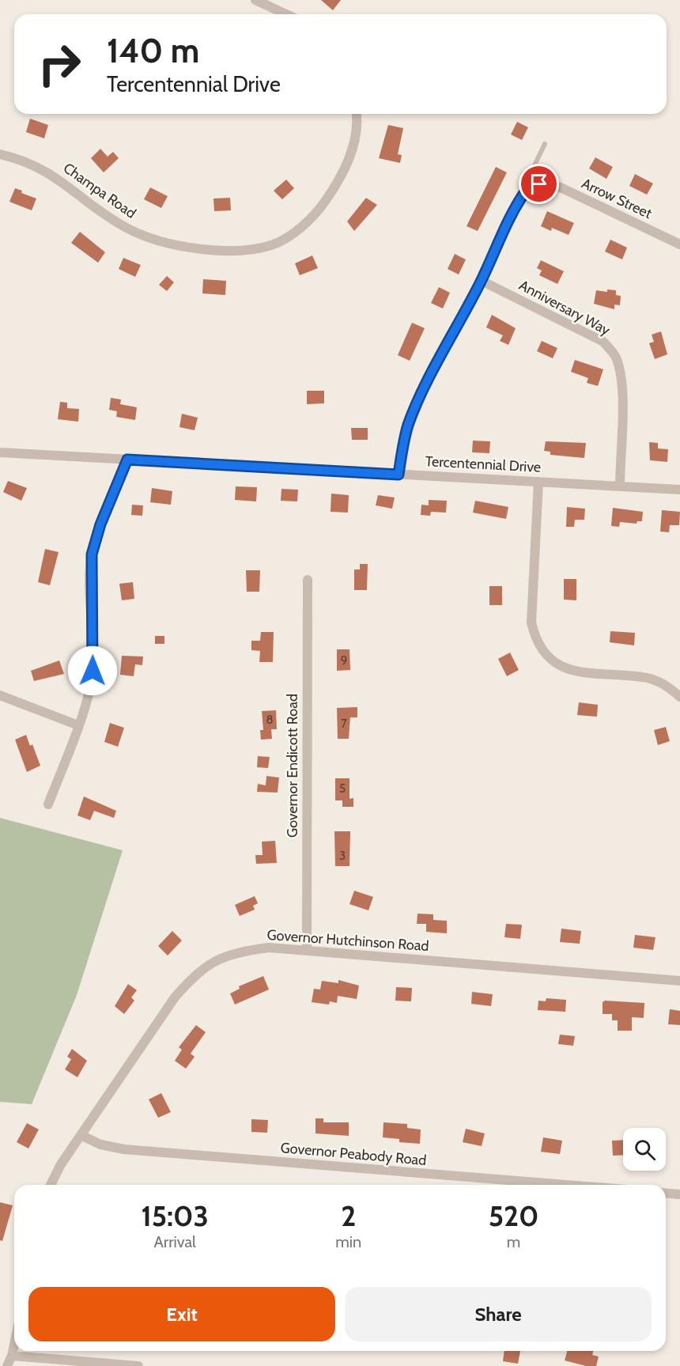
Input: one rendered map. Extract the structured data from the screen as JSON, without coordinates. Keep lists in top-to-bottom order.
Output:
{
  "streets": {
    "street": [
      "Champa Road",
      "Arrow Street",
      "Anniversary Way",
      "Tercentennial Drive",
      "Governor Endicott Road",
      "Governor Hutchinson Road",
      "Governor Peabody Road"
    ]
  },
  "crossings": [
    ["Anniversary Way", "Tercentennial Drive"],
    ["Governor Endicott Road", "Governor Hutchinson Road"],
    ["Governor Hutchinson Road", "Governor Peabody Road"]
  ],
  "house_numbers": [
    "9",
    "8",
    "7",
    "5",
    "3"
  ],
  "page": {
    "turn": ["140 m", "Tercentennial Drive"],
    "eta": [
      "15:03",
      "Arrival",
      "2",
      "min",
      "520",
      "m"
    ],
    "buttons": ["Exit", "Share"]
  }
}
